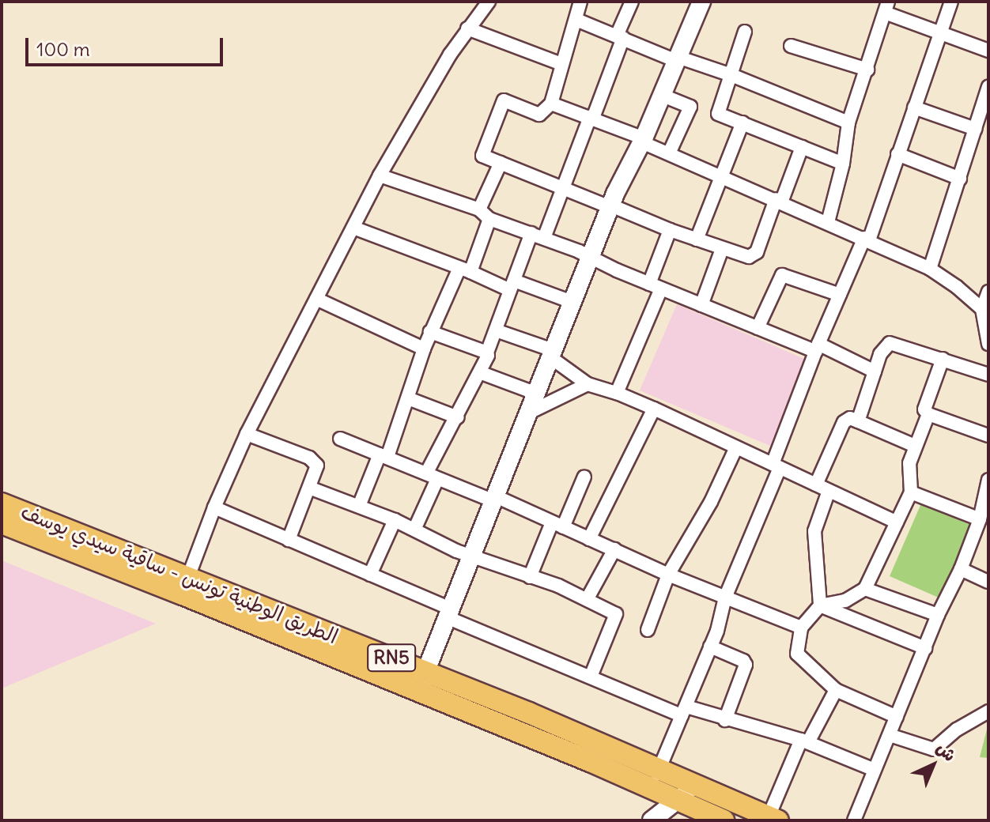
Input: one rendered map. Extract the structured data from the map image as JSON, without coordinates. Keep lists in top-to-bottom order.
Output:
{
  "streets": {
    "main road": ["الطريق الوطنية تونس - ساقية سيدي يوسف", "RN5"]
  },
  "scale_bar": "100 m",
  "north": "top right"
}
